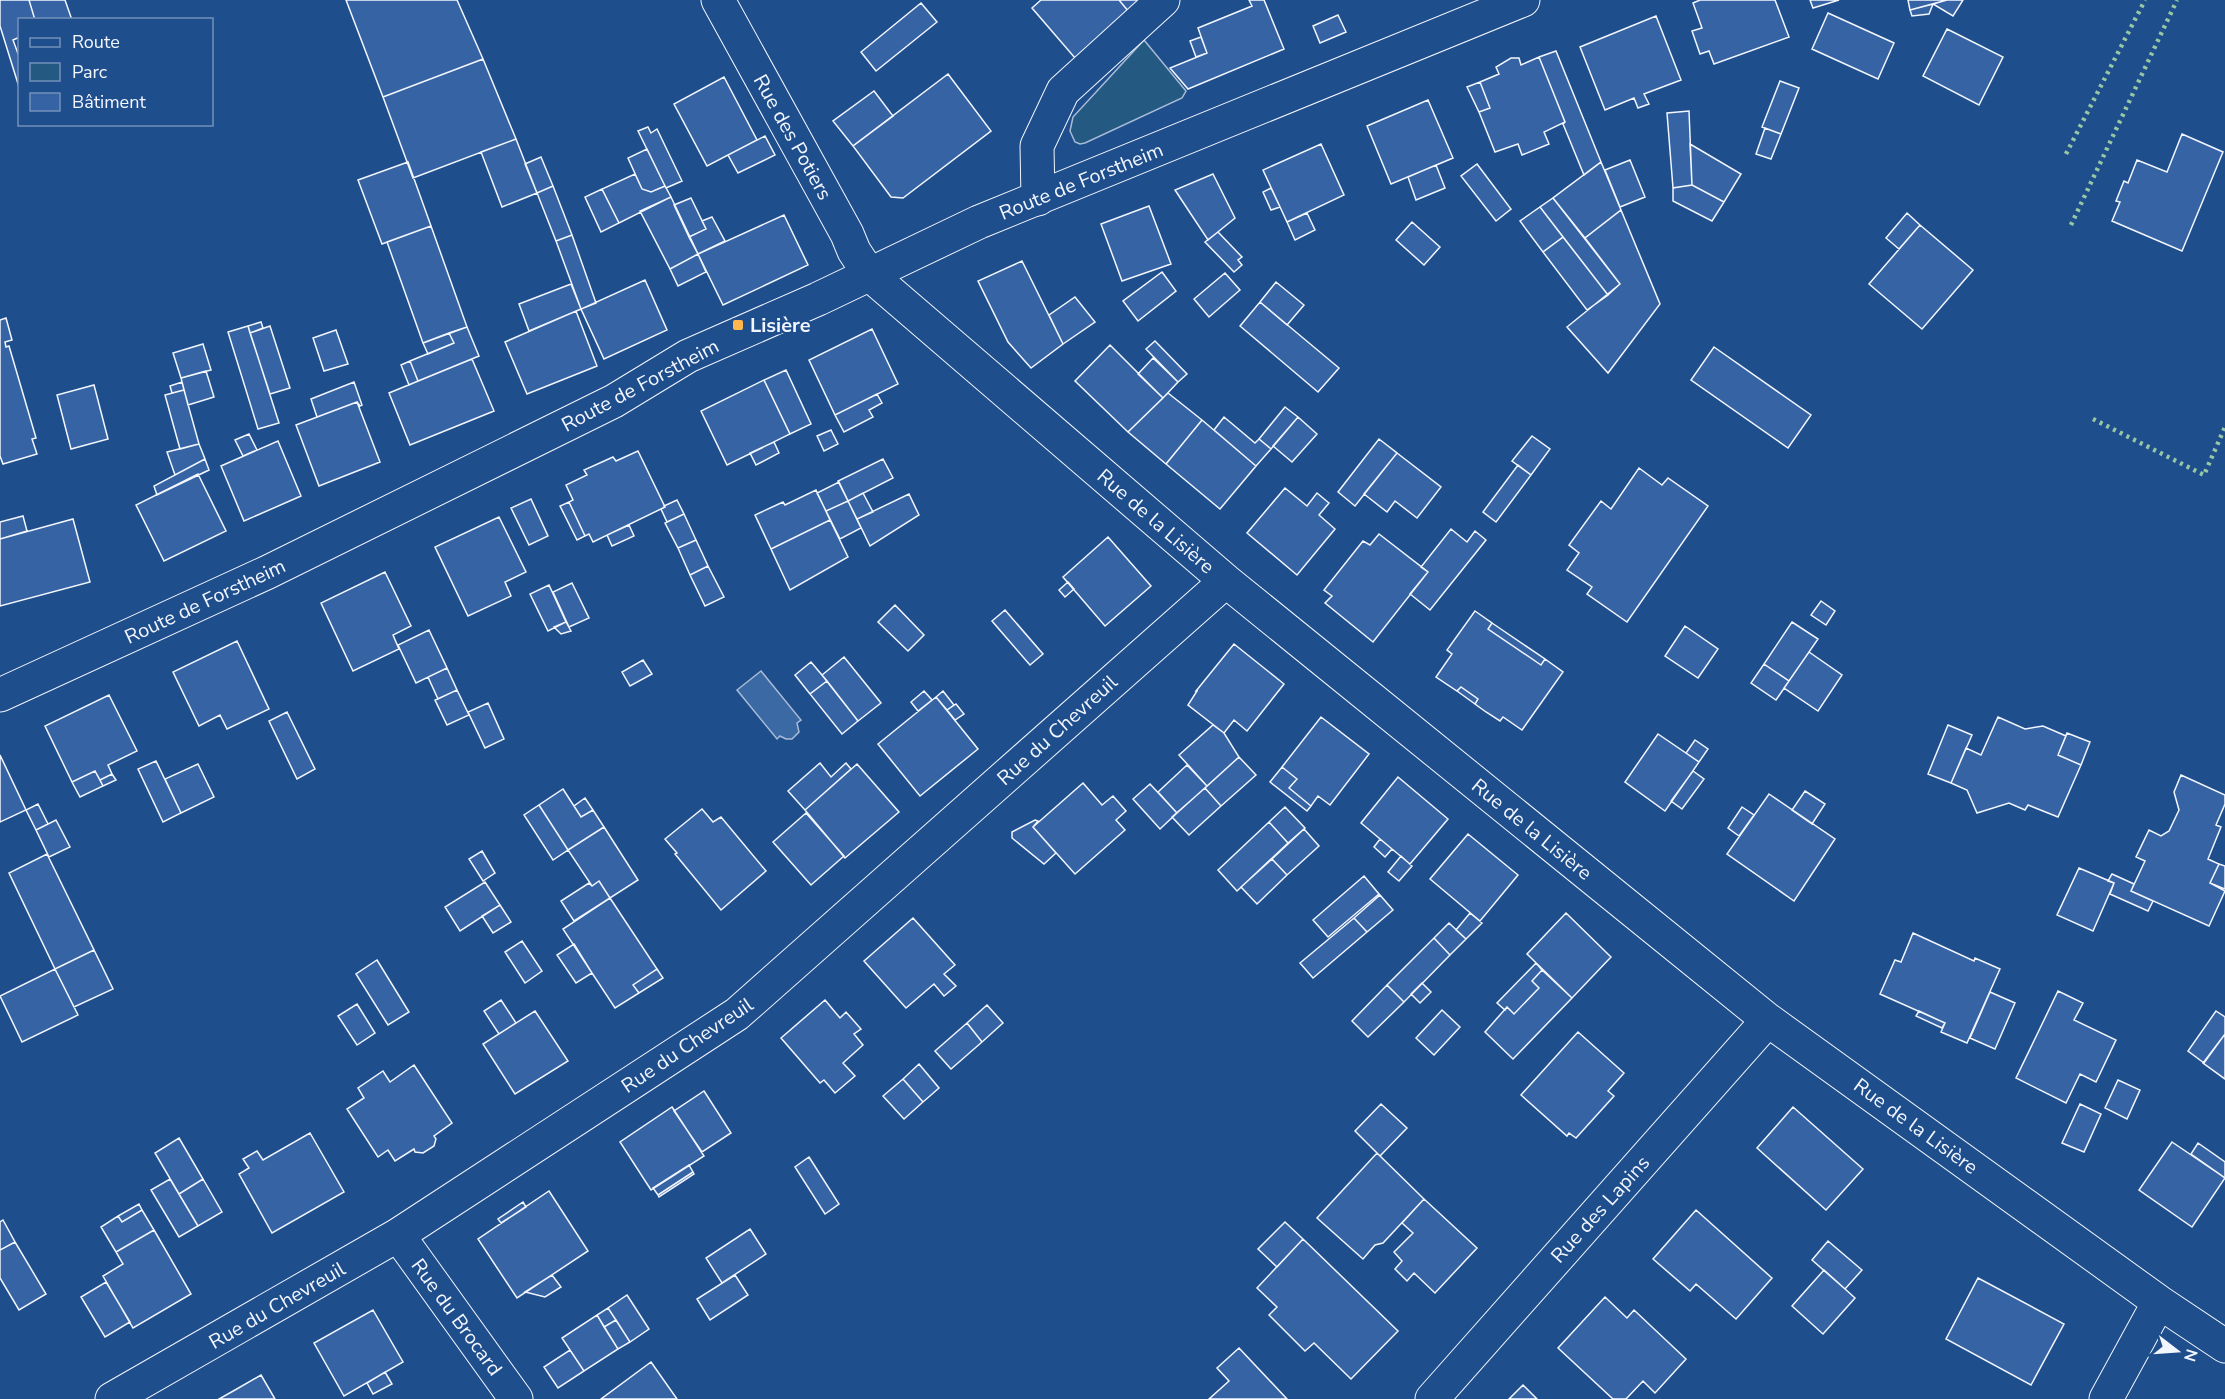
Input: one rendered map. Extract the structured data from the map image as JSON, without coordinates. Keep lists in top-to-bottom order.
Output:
{
  "streets": {
    "street": [
      "Rue des Potiers",
      "Route de Forstheim",
      "Rue de la Lisière",
      "Rue du Chevreuil",
      "Rue des Lapins",
      "Rue du Brocard"
    ]
  },
  "crossings": [
    ["Rue des Potiers", "Route de Forstheim"],
    ["Rue des Potiers", "Rue de la Lisière"],
    ["Route de Forstheim", "Rue de la Lisière"],
    ["Rue de la Lisière", "Rue du Chevreuil"],
    ["Rue de la Lisière", "Rue des Lapins"],
    ["Rue du Chevreuil", "Rue du Brocard"]
  ],
  "places": {
    "transit": ["Lisière"]
  },
  "legend": ["Route", "Parc", "Bâtiment"],
  "north": "right"
}
